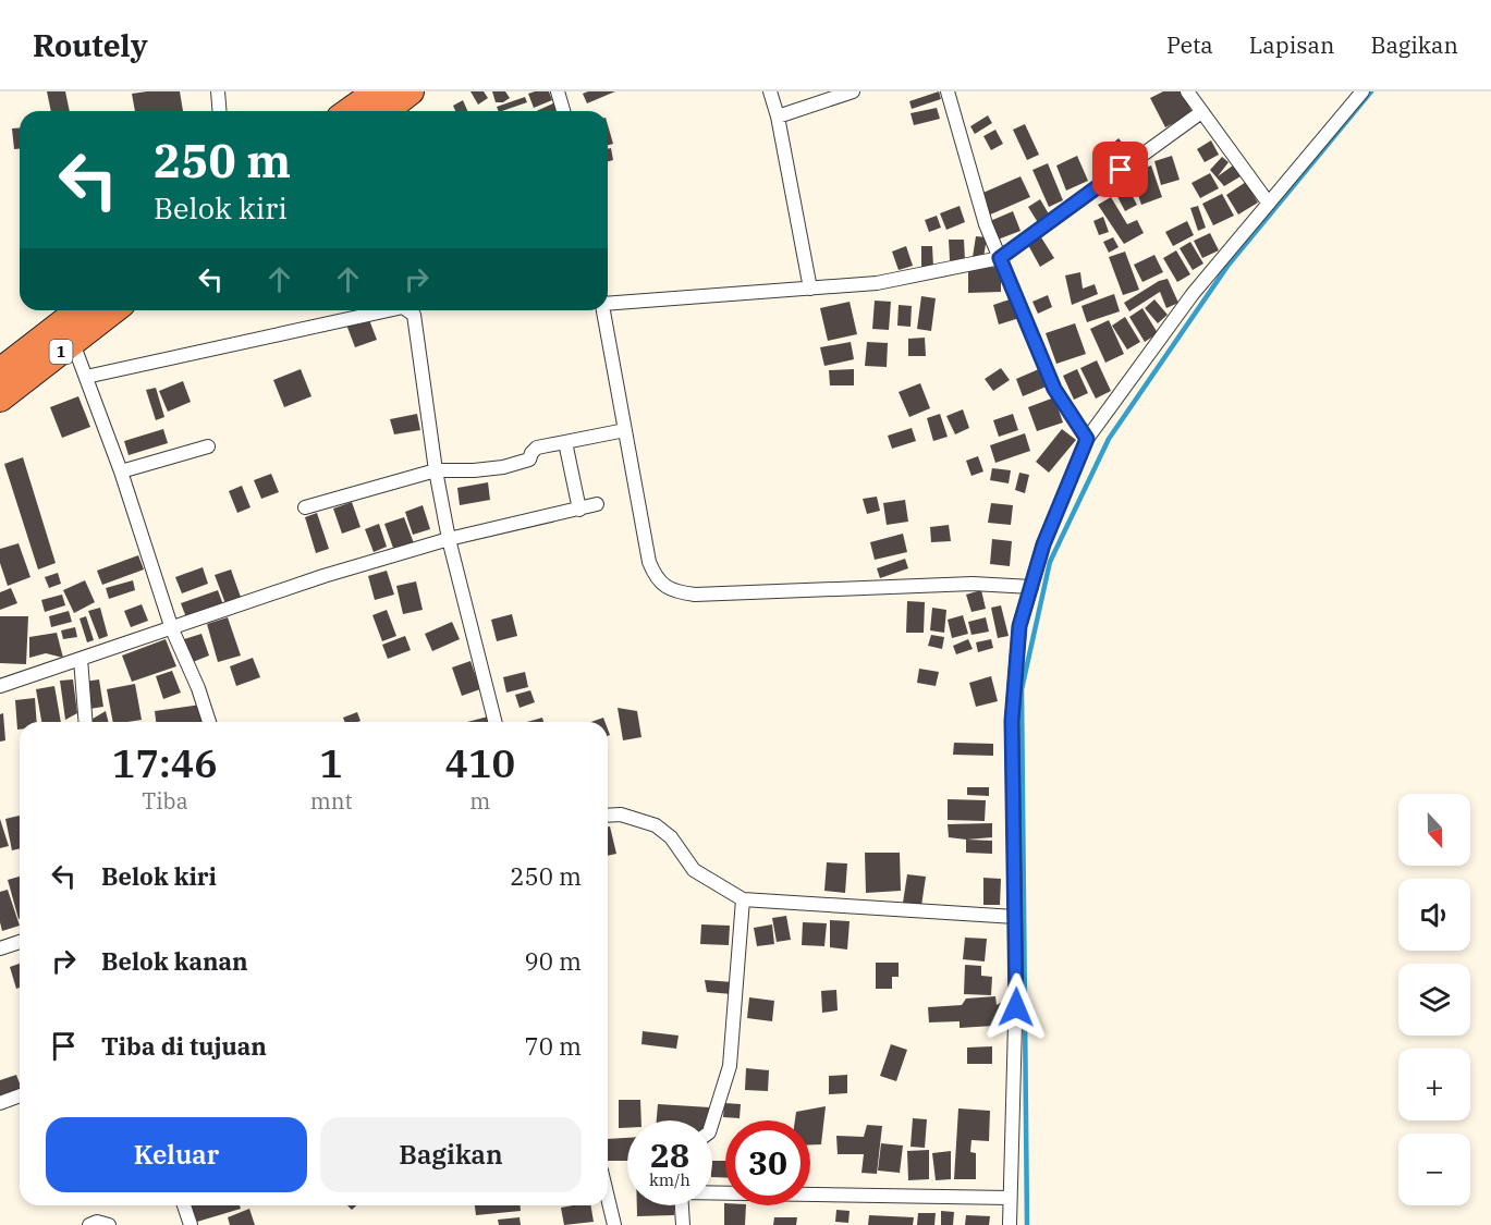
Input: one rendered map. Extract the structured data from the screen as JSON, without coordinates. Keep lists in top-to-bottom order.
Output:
{
  "streets": {
    "highway": ["1"]
  },
  "north": "bottom",
  "page": {
    "header": "Routely",
    "nav": ["Peta", "Lapisan", "Bagikan"],
    "turn": ["250 m", "Belok kiri"],
    "eta": [
      "17:46",
      "Tiba",
      "1",
      "mnt",
      "410",
      "m"
    ],
    "map_buttons": ["+", "−"],
    "list": [
      {
        "name": "Belok kiri",
        "value": "250 m"
      },
      {
        "name": "Belok kanan",
        "value": "90 m"
      },
      {
        "name": "Tiba di tujuan",
        "value": "70 m"
      }
    ],
    "buttons": ["Keluar", "Bagikan"],
    "speed": "28 km/h",
    "limit": "30"
  }
}
